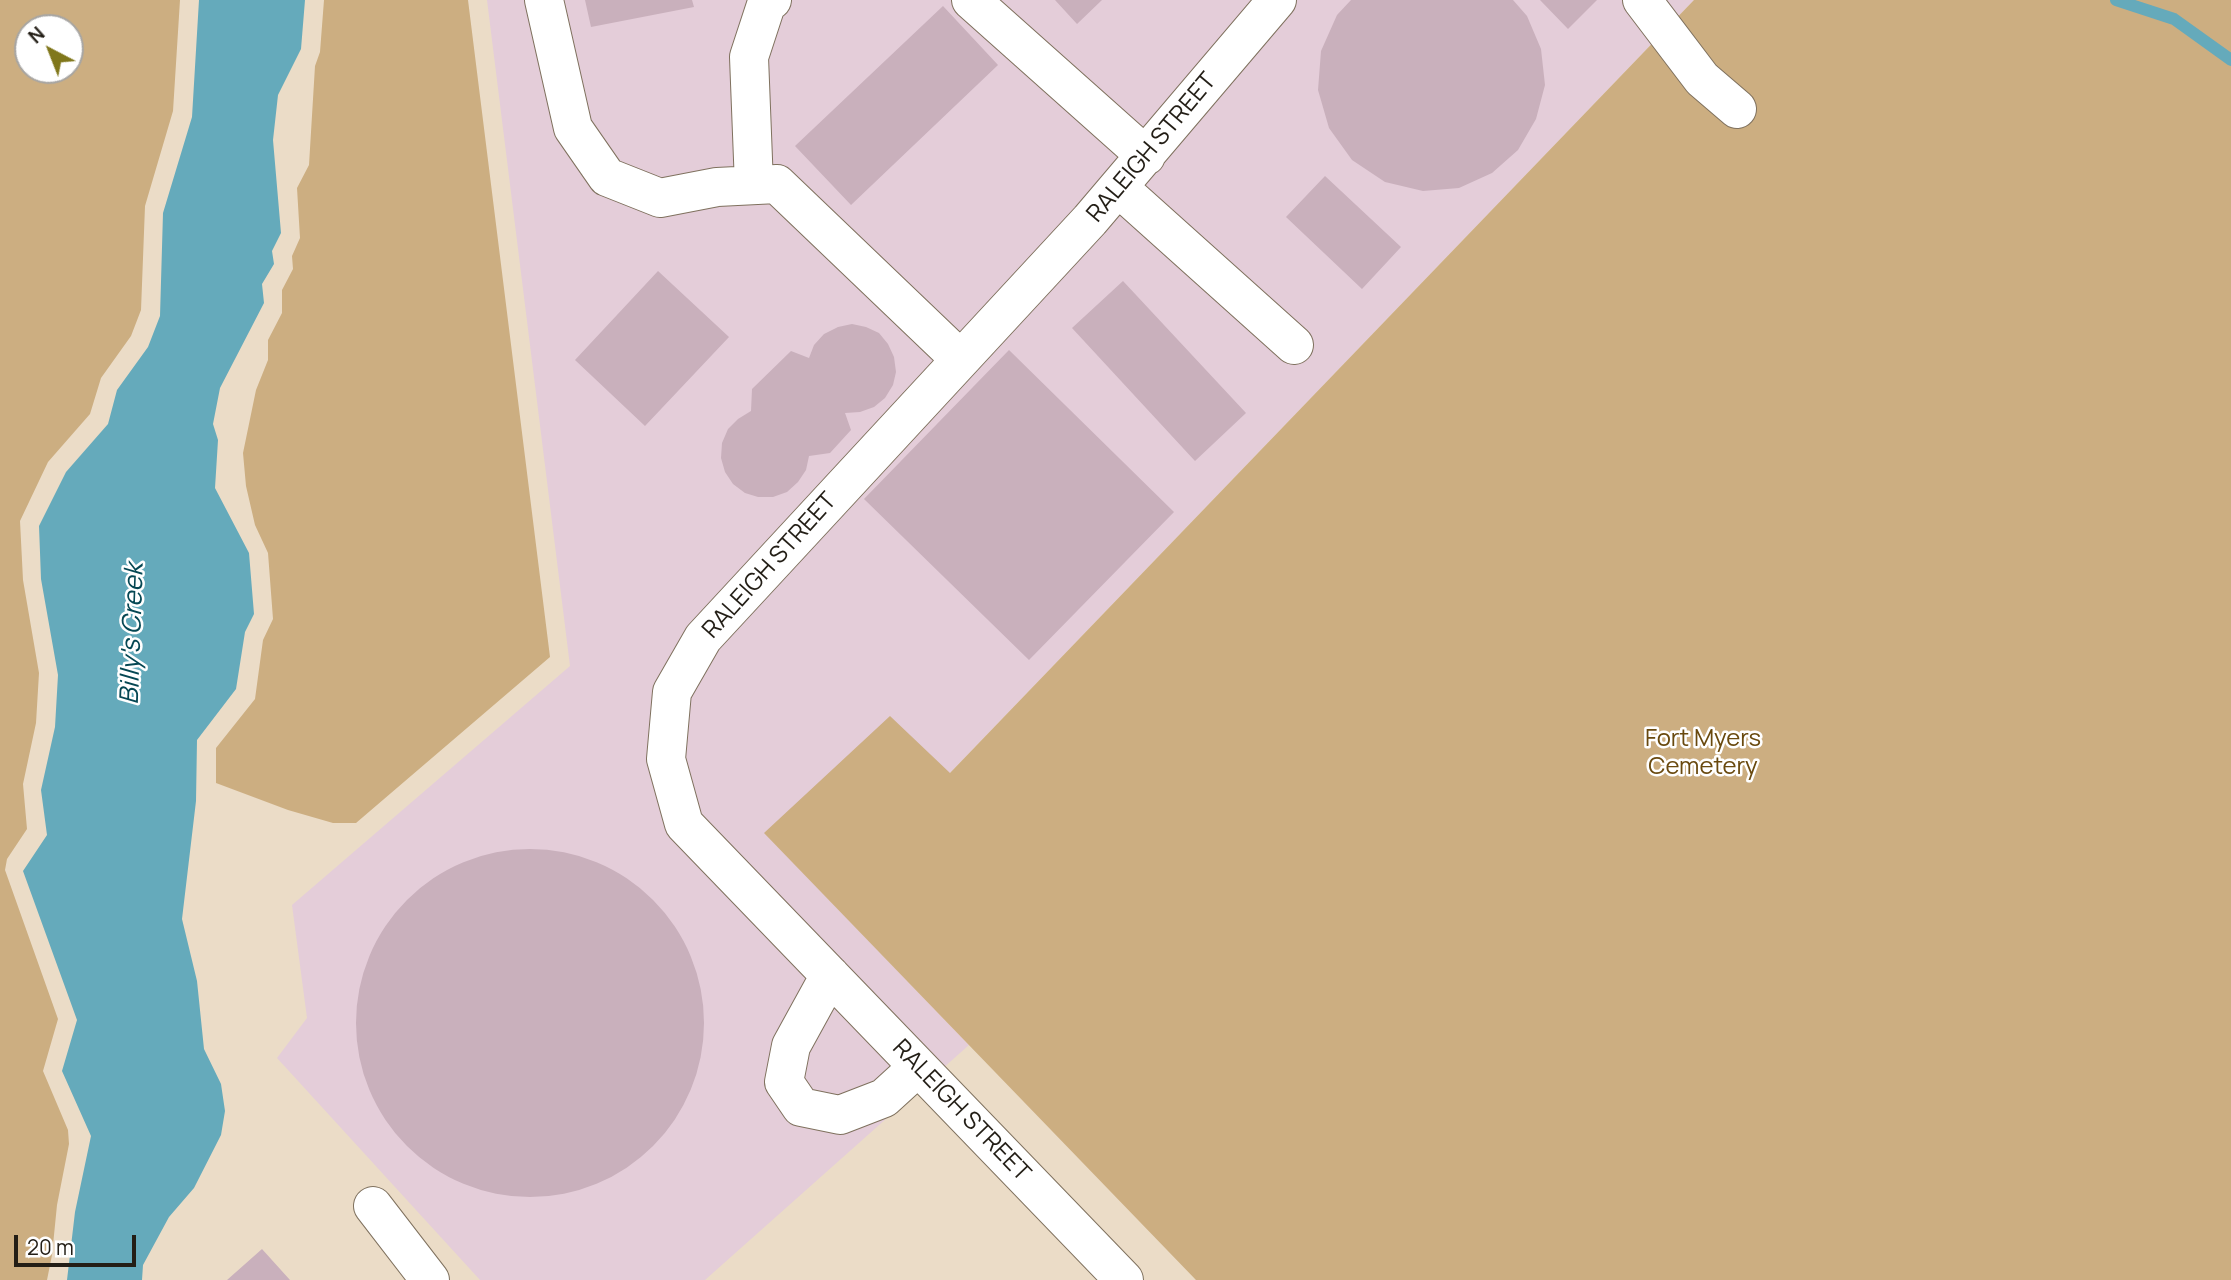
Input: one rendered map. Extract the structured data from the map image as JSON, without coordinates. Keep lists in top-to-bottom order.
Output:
{
  "streets": {
    "street": ["RALEIGH STREET"]
  },
  "water": ["Billy's Creek"],
  "parks": ["Fort Myers Cemetery"],
  "scale_bar": "20 m",
  "north": "top left"
}
